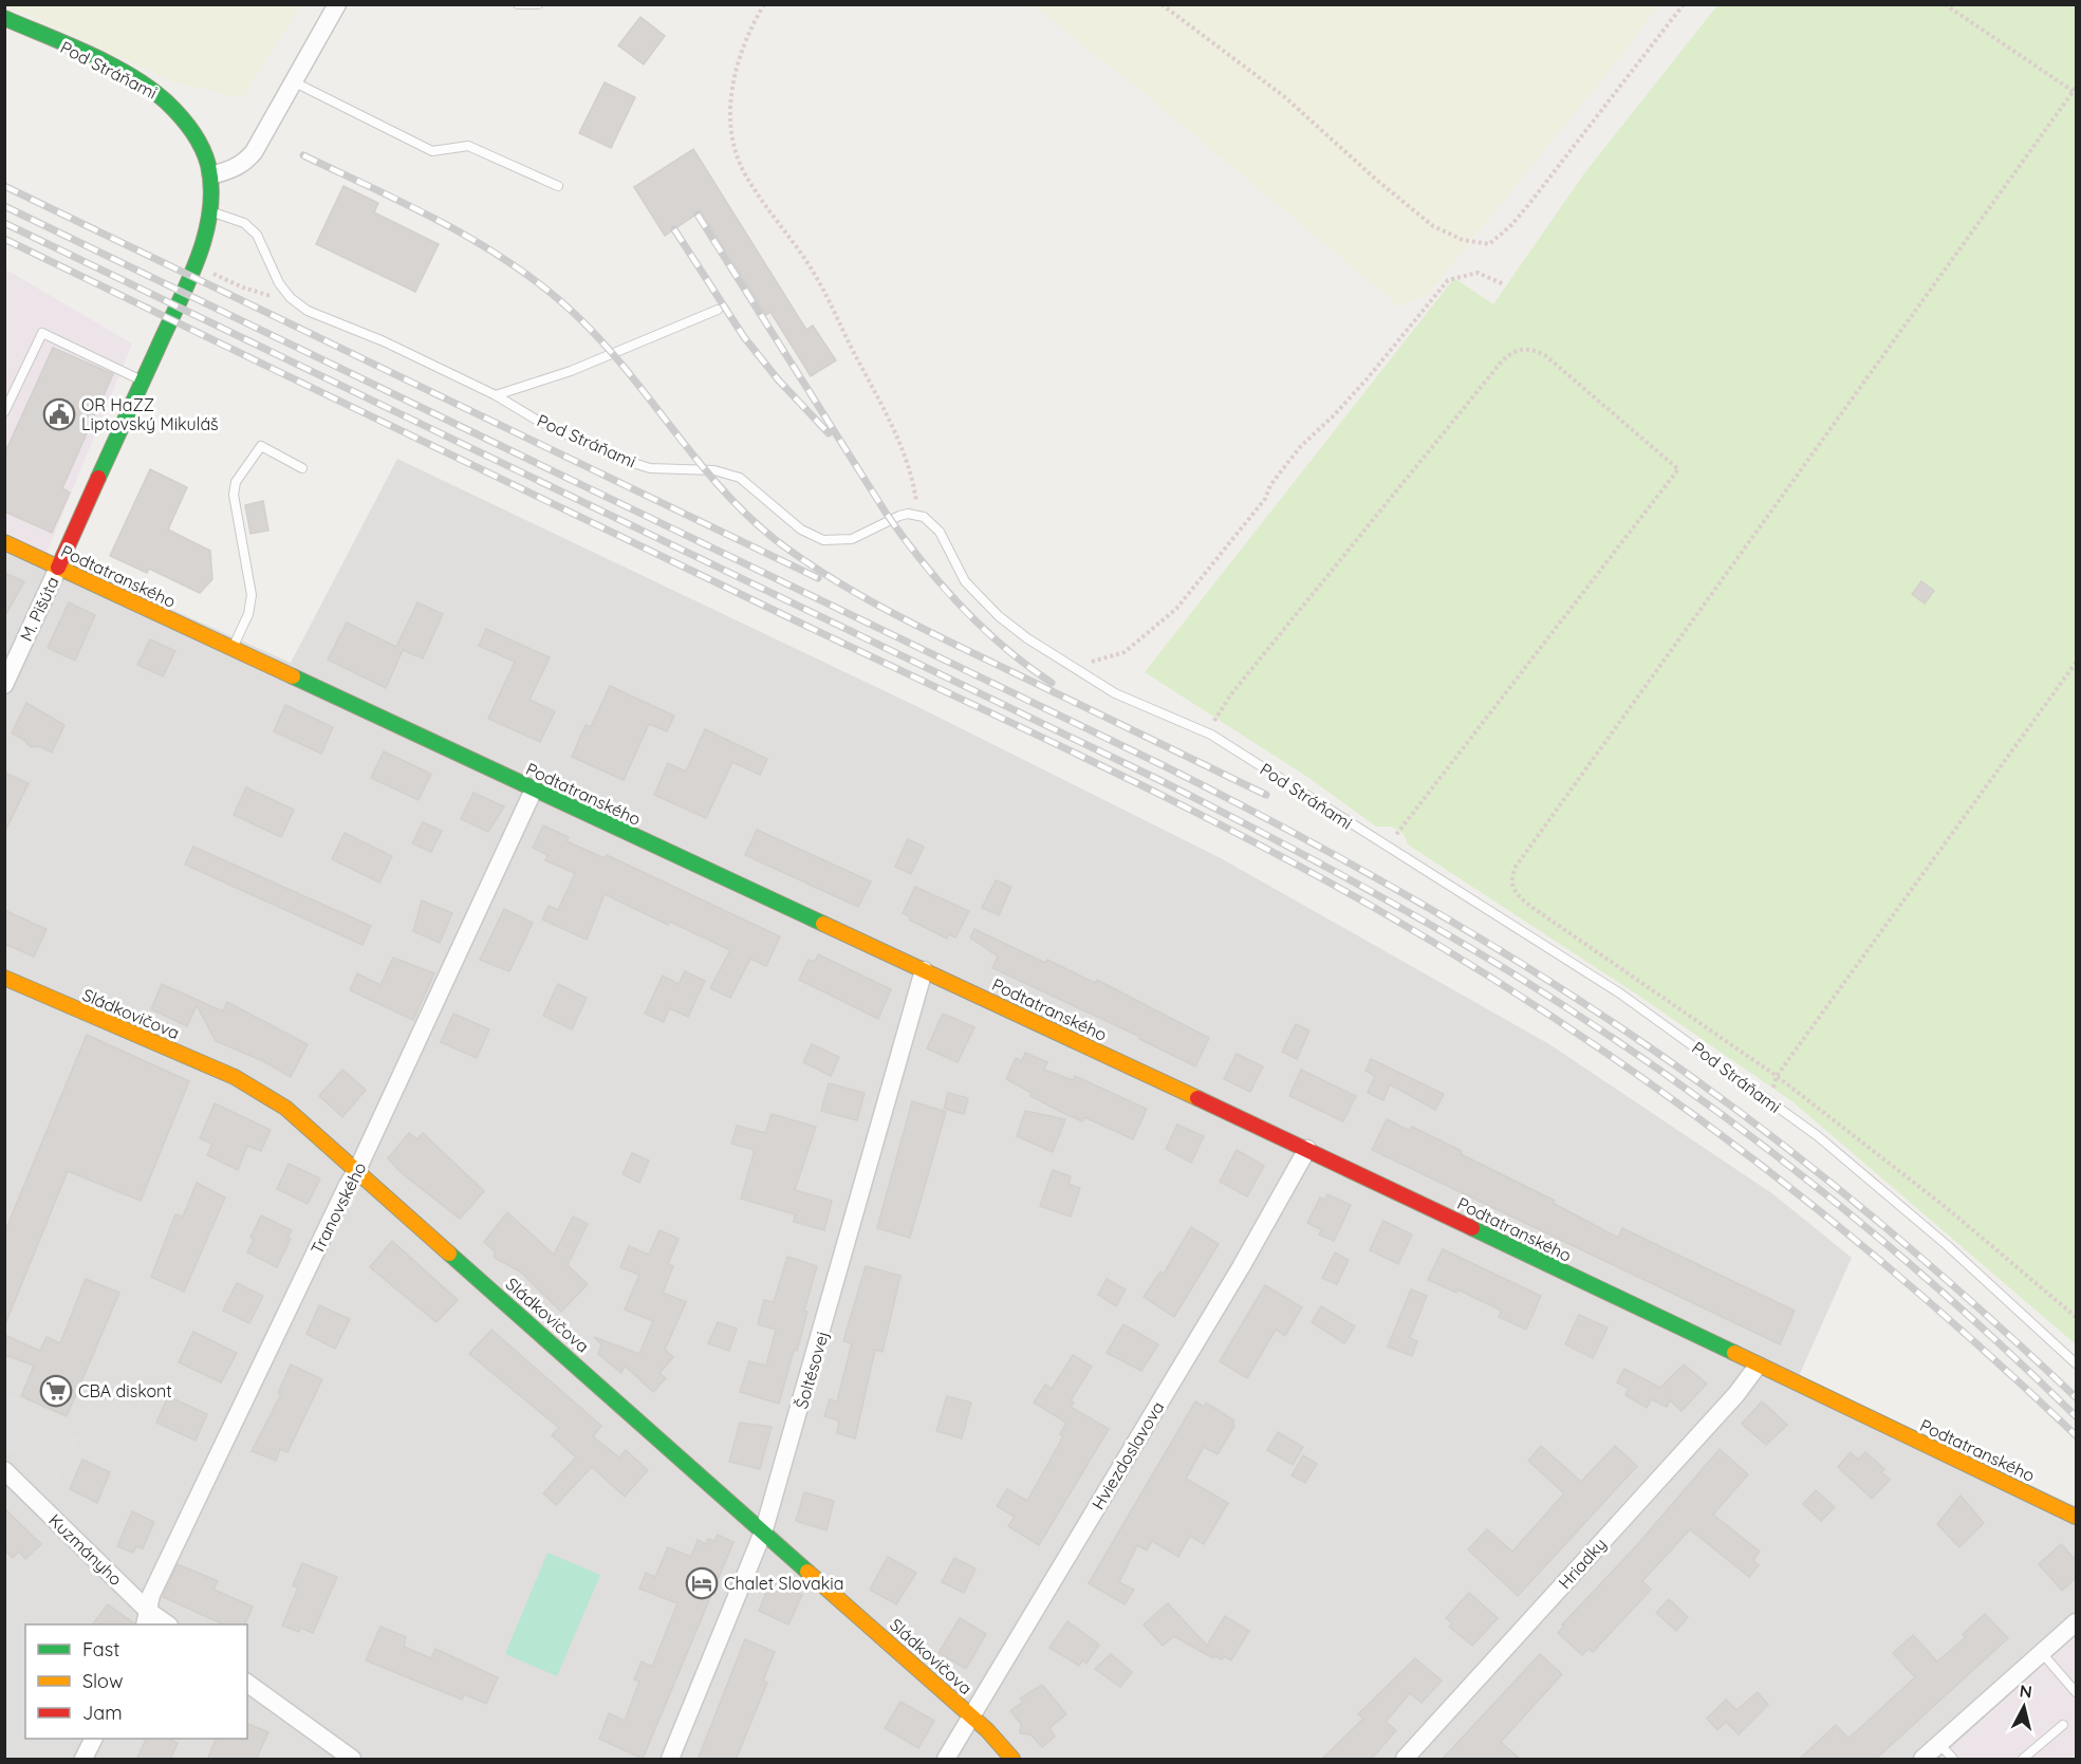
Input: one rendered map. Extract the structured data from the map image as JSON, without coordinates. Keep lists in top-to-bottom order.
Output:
{
  "streets": {
    "street": [
      "Pod Stráňami",
      "Podtatranského",
      "M. Pišúta",
      "Sládkovičova",
      "Tranovského",
      "Šoltésovej",
      "Hviezdoslavova",
      "Kuzmányho",
      "Hriadky"
    ]
  },
  "crossings": [
    ["Pod Stráňami", "Podtatranského"],
    ["Pod Stráňami", "M. Pišúta"],
    ["Podtatranského", "M. Pišúta"],
    ["Podtatranského", "Tranovského"],
    ["Podtatranského", "Šoltésovej"],
    ["Podtatranského", "Hviezdoslavova"],
    ["Podtatranského", "Hriadky"],
    ["Sládkovičova", "Tranovského"],
    ["Sládkovičova", "Šoltésovej"],
    ["Sládkovičova", "Hviezdoslavova"],
    ["Tranovského", "Kuzmányho"]
  ],
  "places": {
    "public building": ["OR HaZZ Liptovský Mikuláš"],
    "supermarket": ["CBA diskont"],
    "hotel": ["Chalet Slovakia"]
  },
  "legend": ["Fast", "Slow", "Jam"],
  "north": "top"
}
